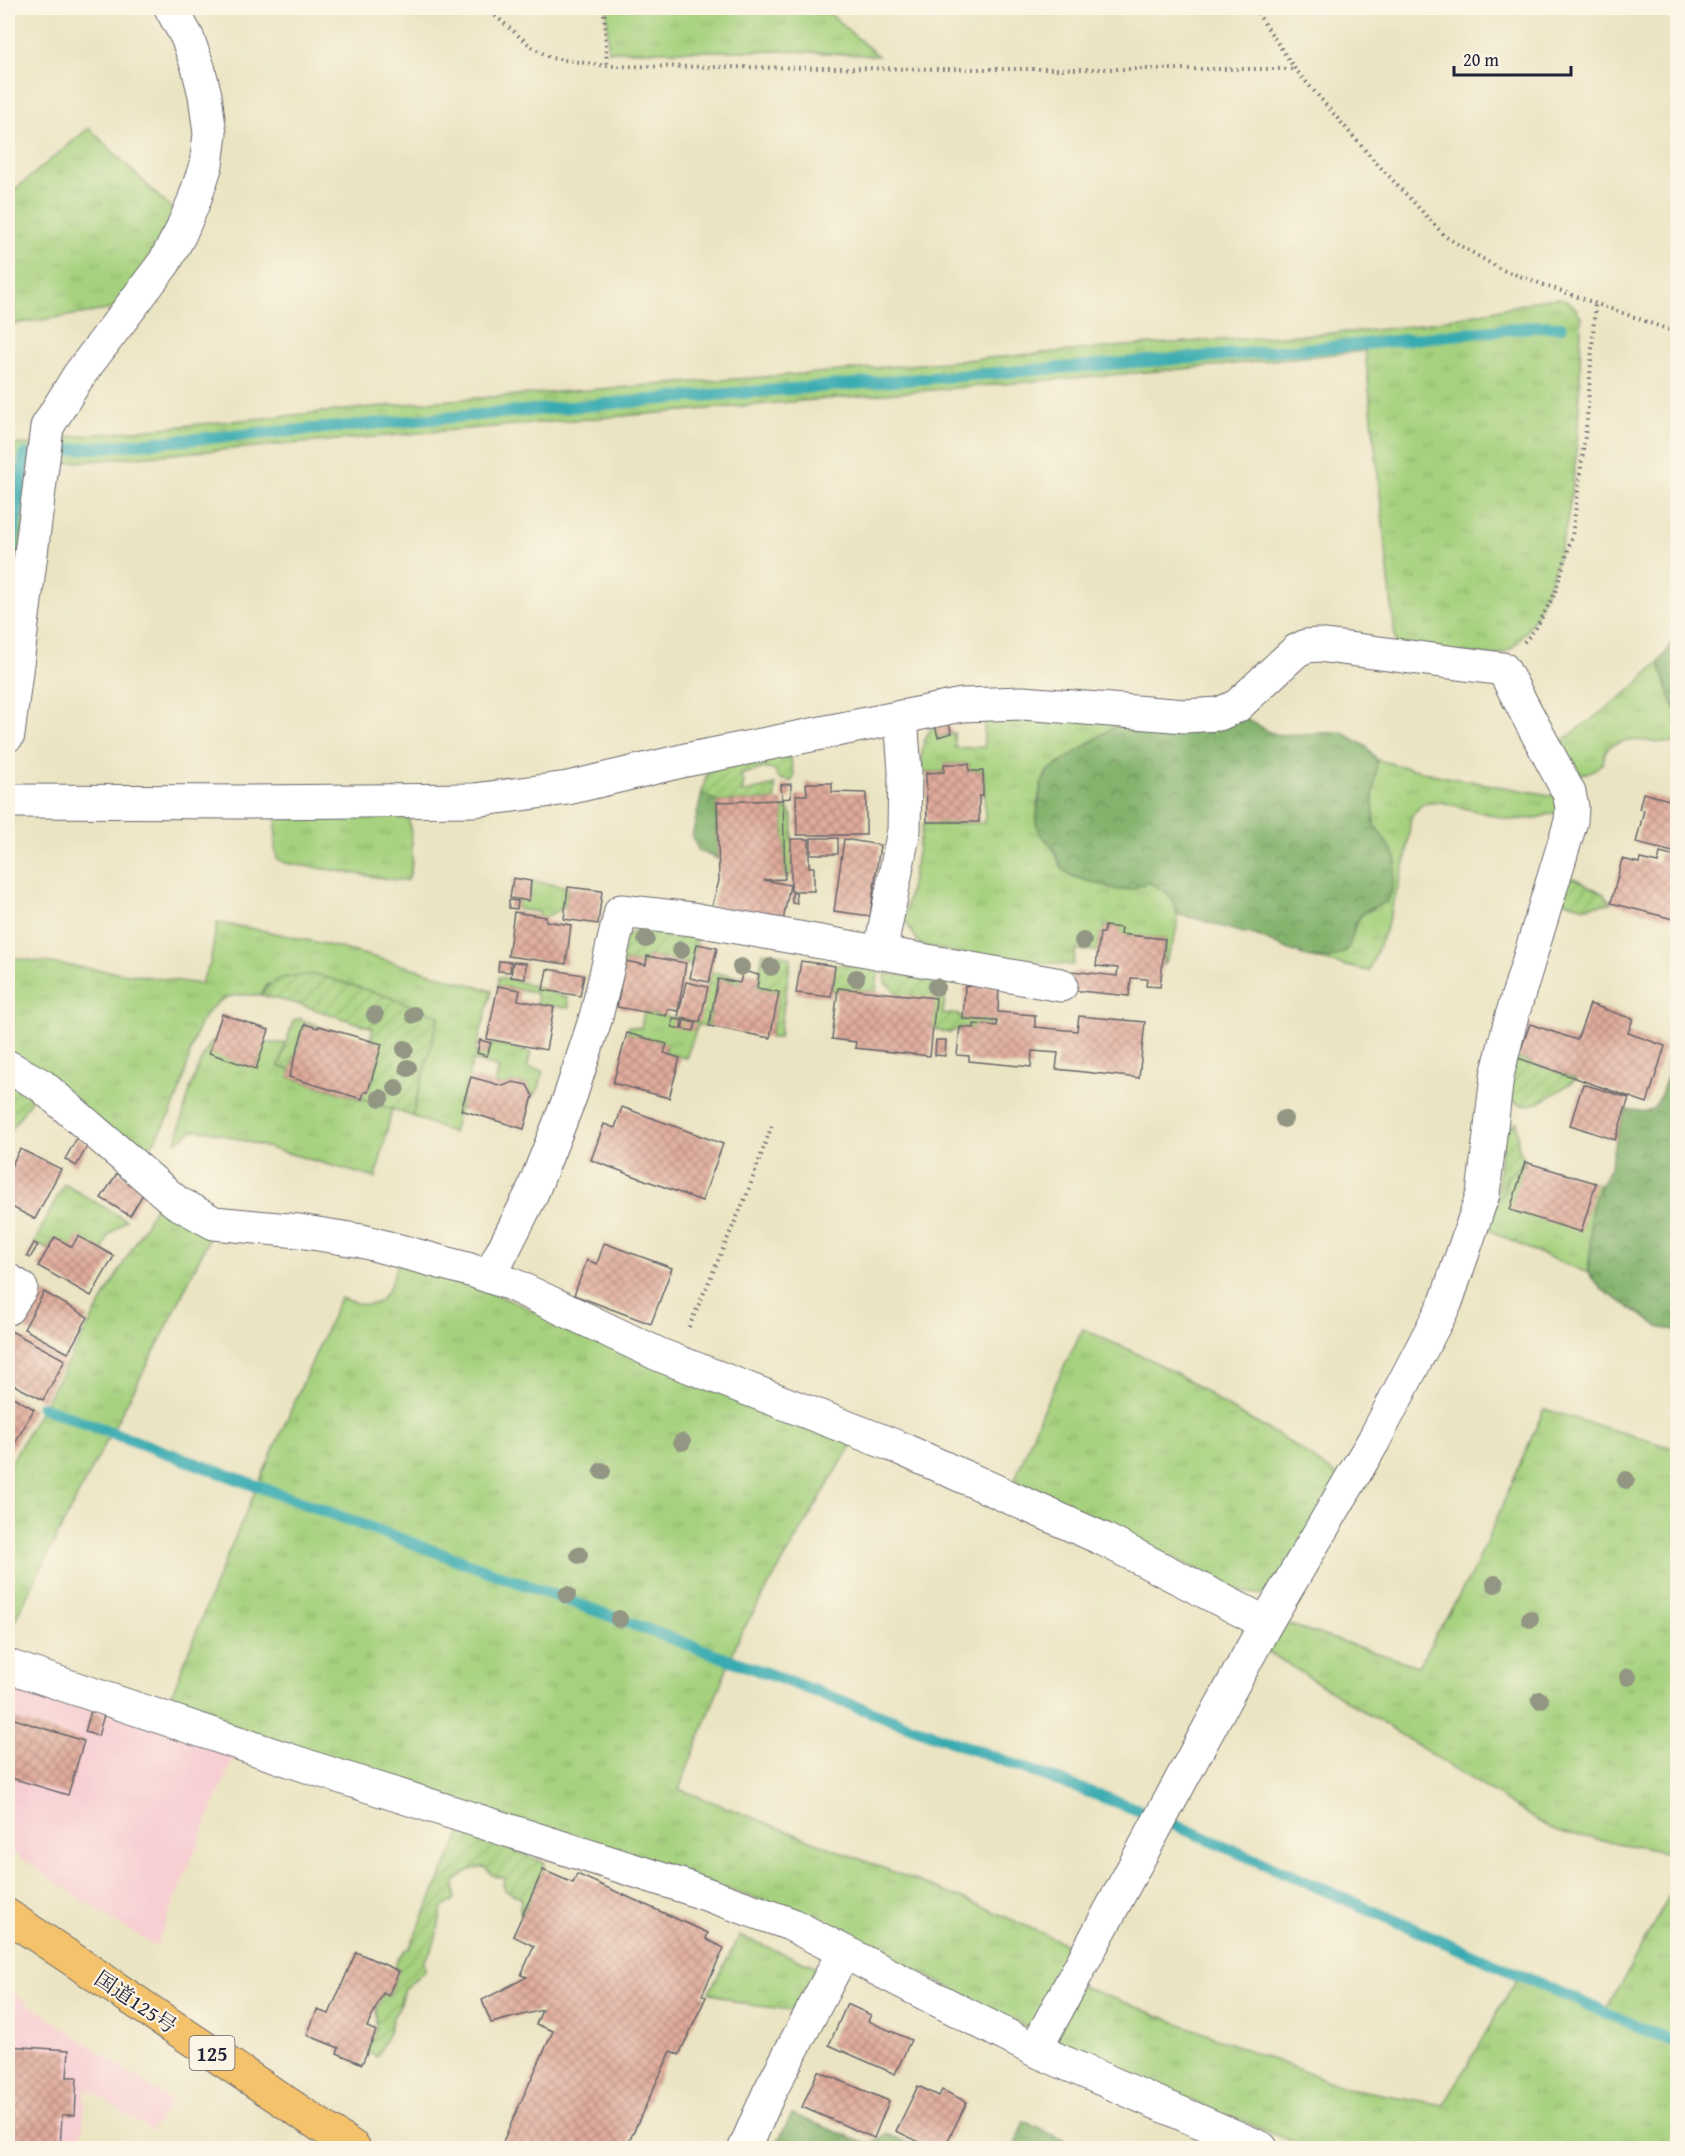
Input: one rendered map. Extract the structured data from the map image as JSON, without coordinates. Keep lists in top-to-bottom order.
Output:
{
  "streets": {
    "highway": ["国道125号", "125"]
  },
  "scale_bar": "20 m"
}
